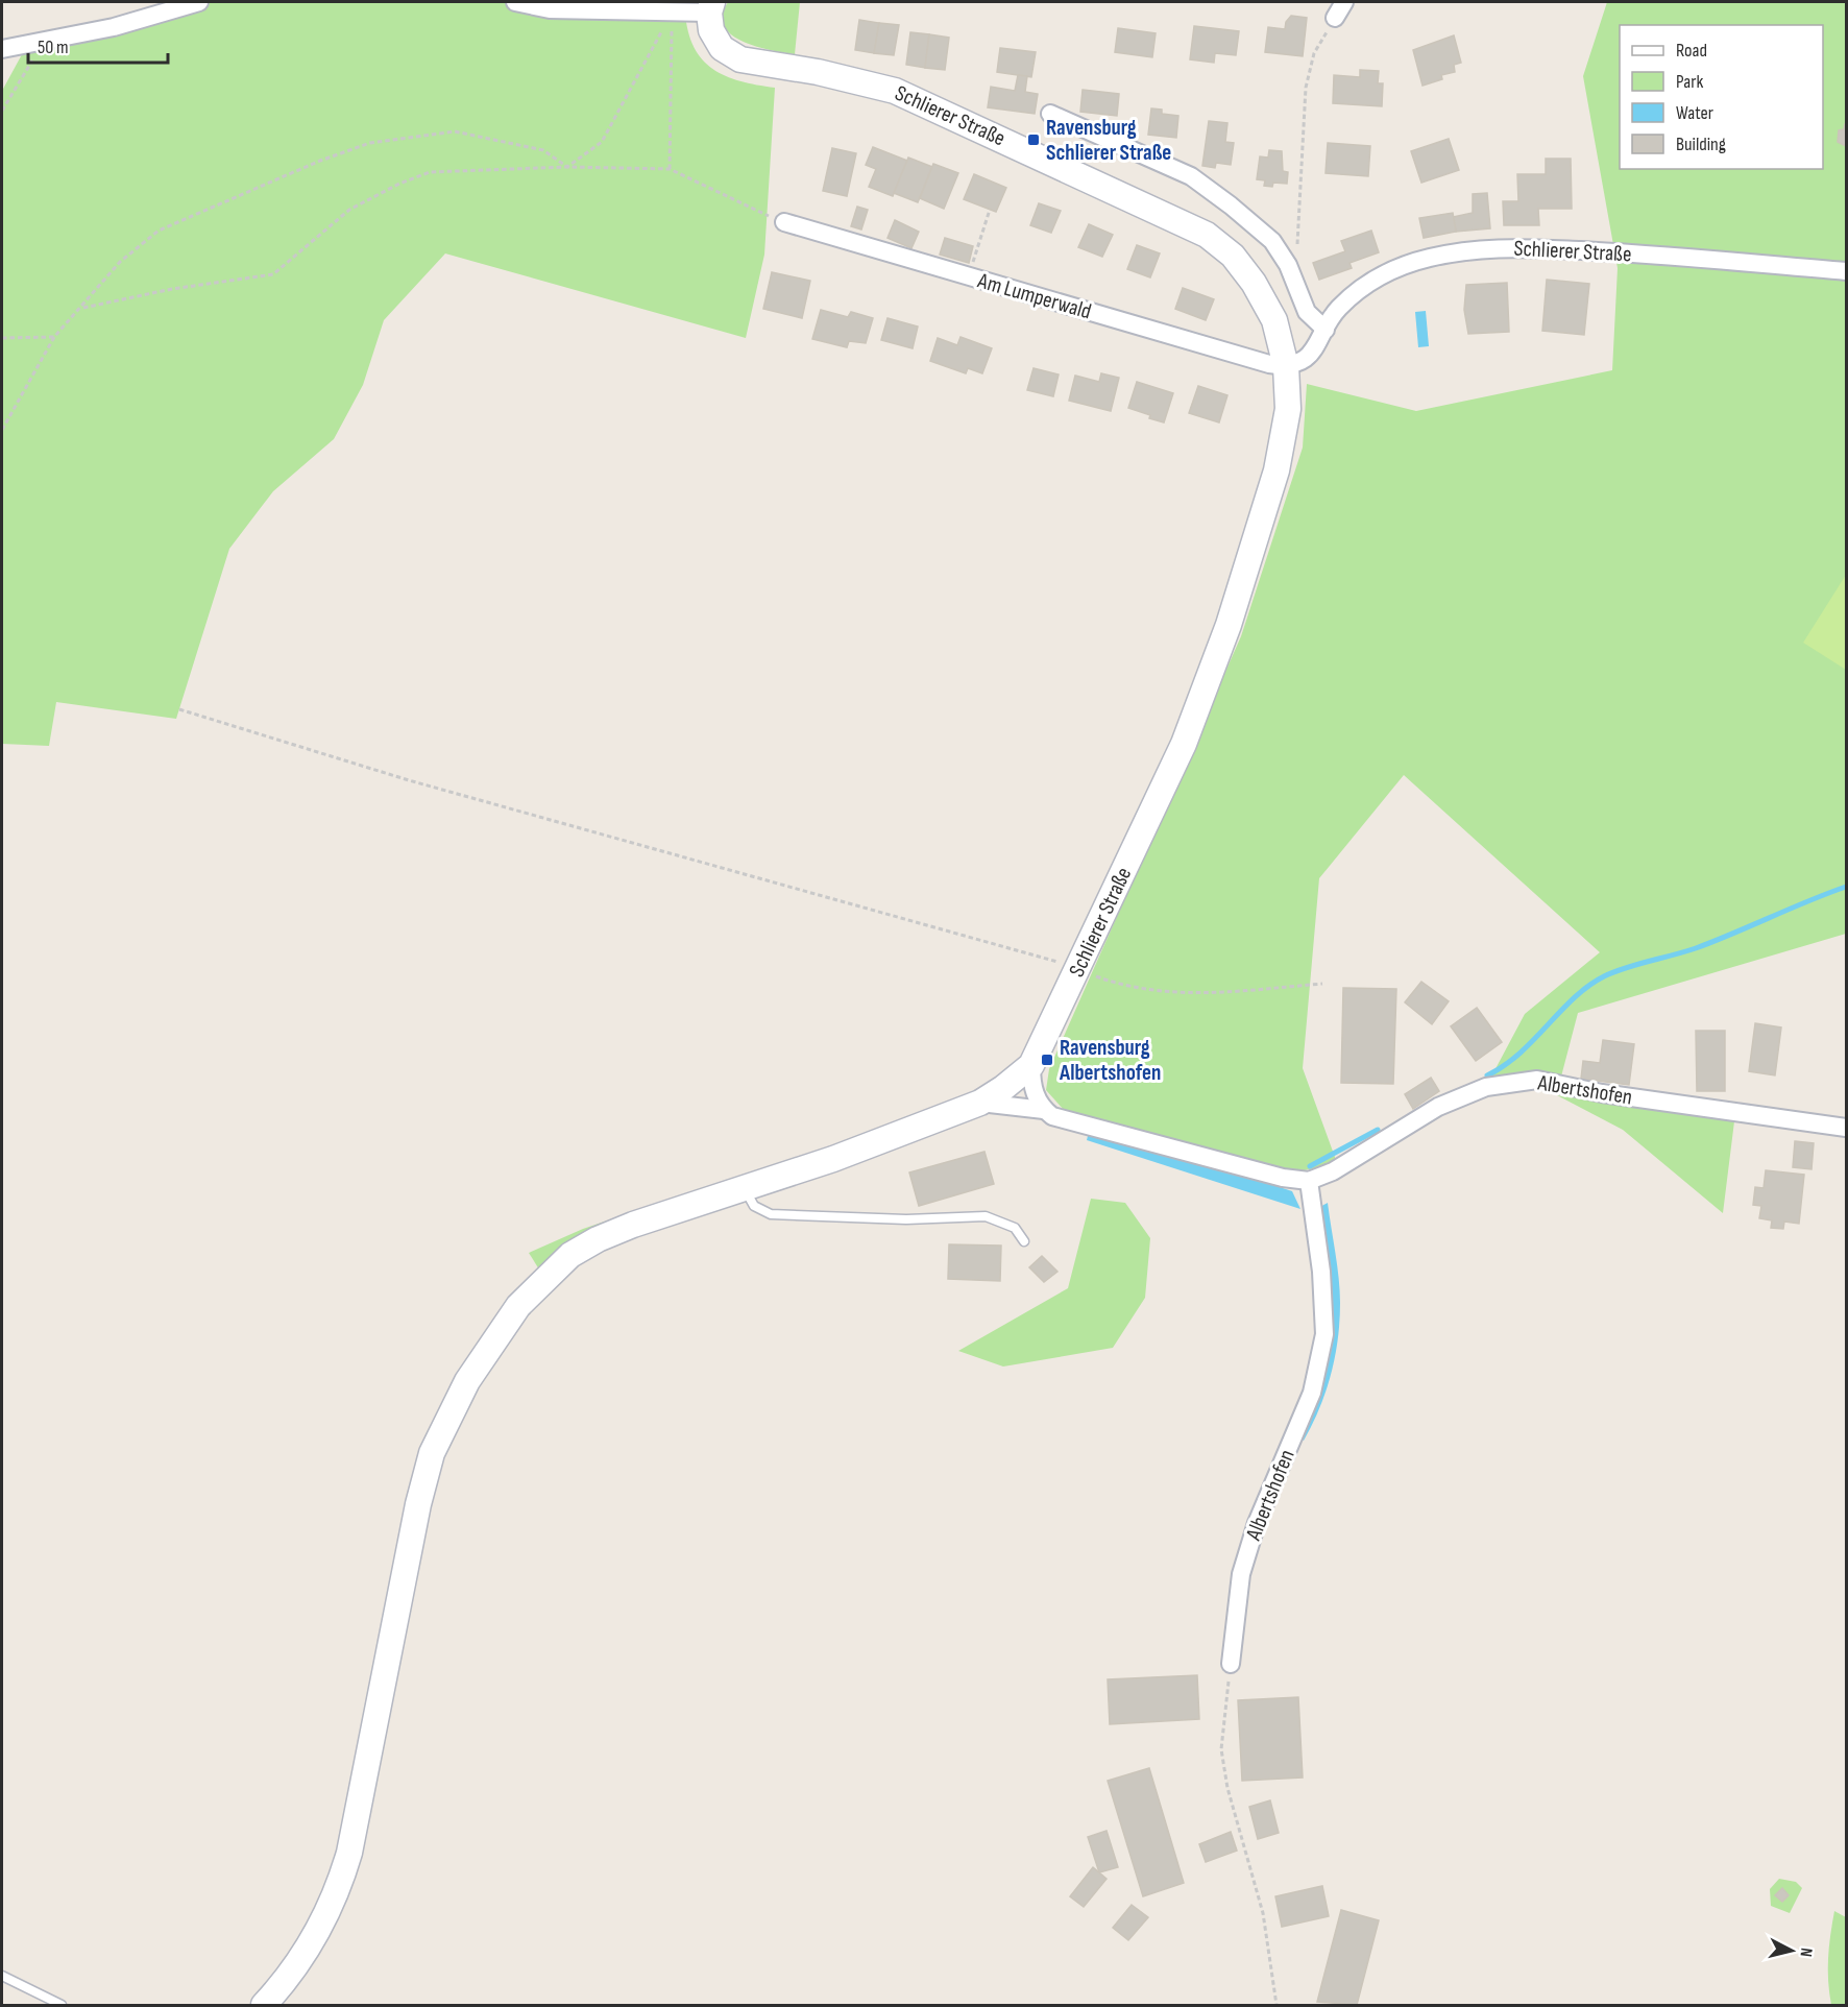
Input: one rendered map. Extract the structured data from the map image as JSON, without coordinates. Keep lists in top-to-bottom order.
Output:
{
  "streets": {
    "main road": ["Schlierer Straße"],
    "street": ["Am Lumperwald", "Albertshofen"]
  },
  "crossings": [
    ["Schlierer Straße", "Am Lumperwald"]
  ],
  "places": {
    "transit": ["Ravensburg Schlierer Straße", "Ravensburg Albertshofen"]
  },
  "legend": [
    "Road",
    "Park",
    "Water",
    "Building"
  ],
  "scale_bar": "50 m",
  "north": "right"
}
